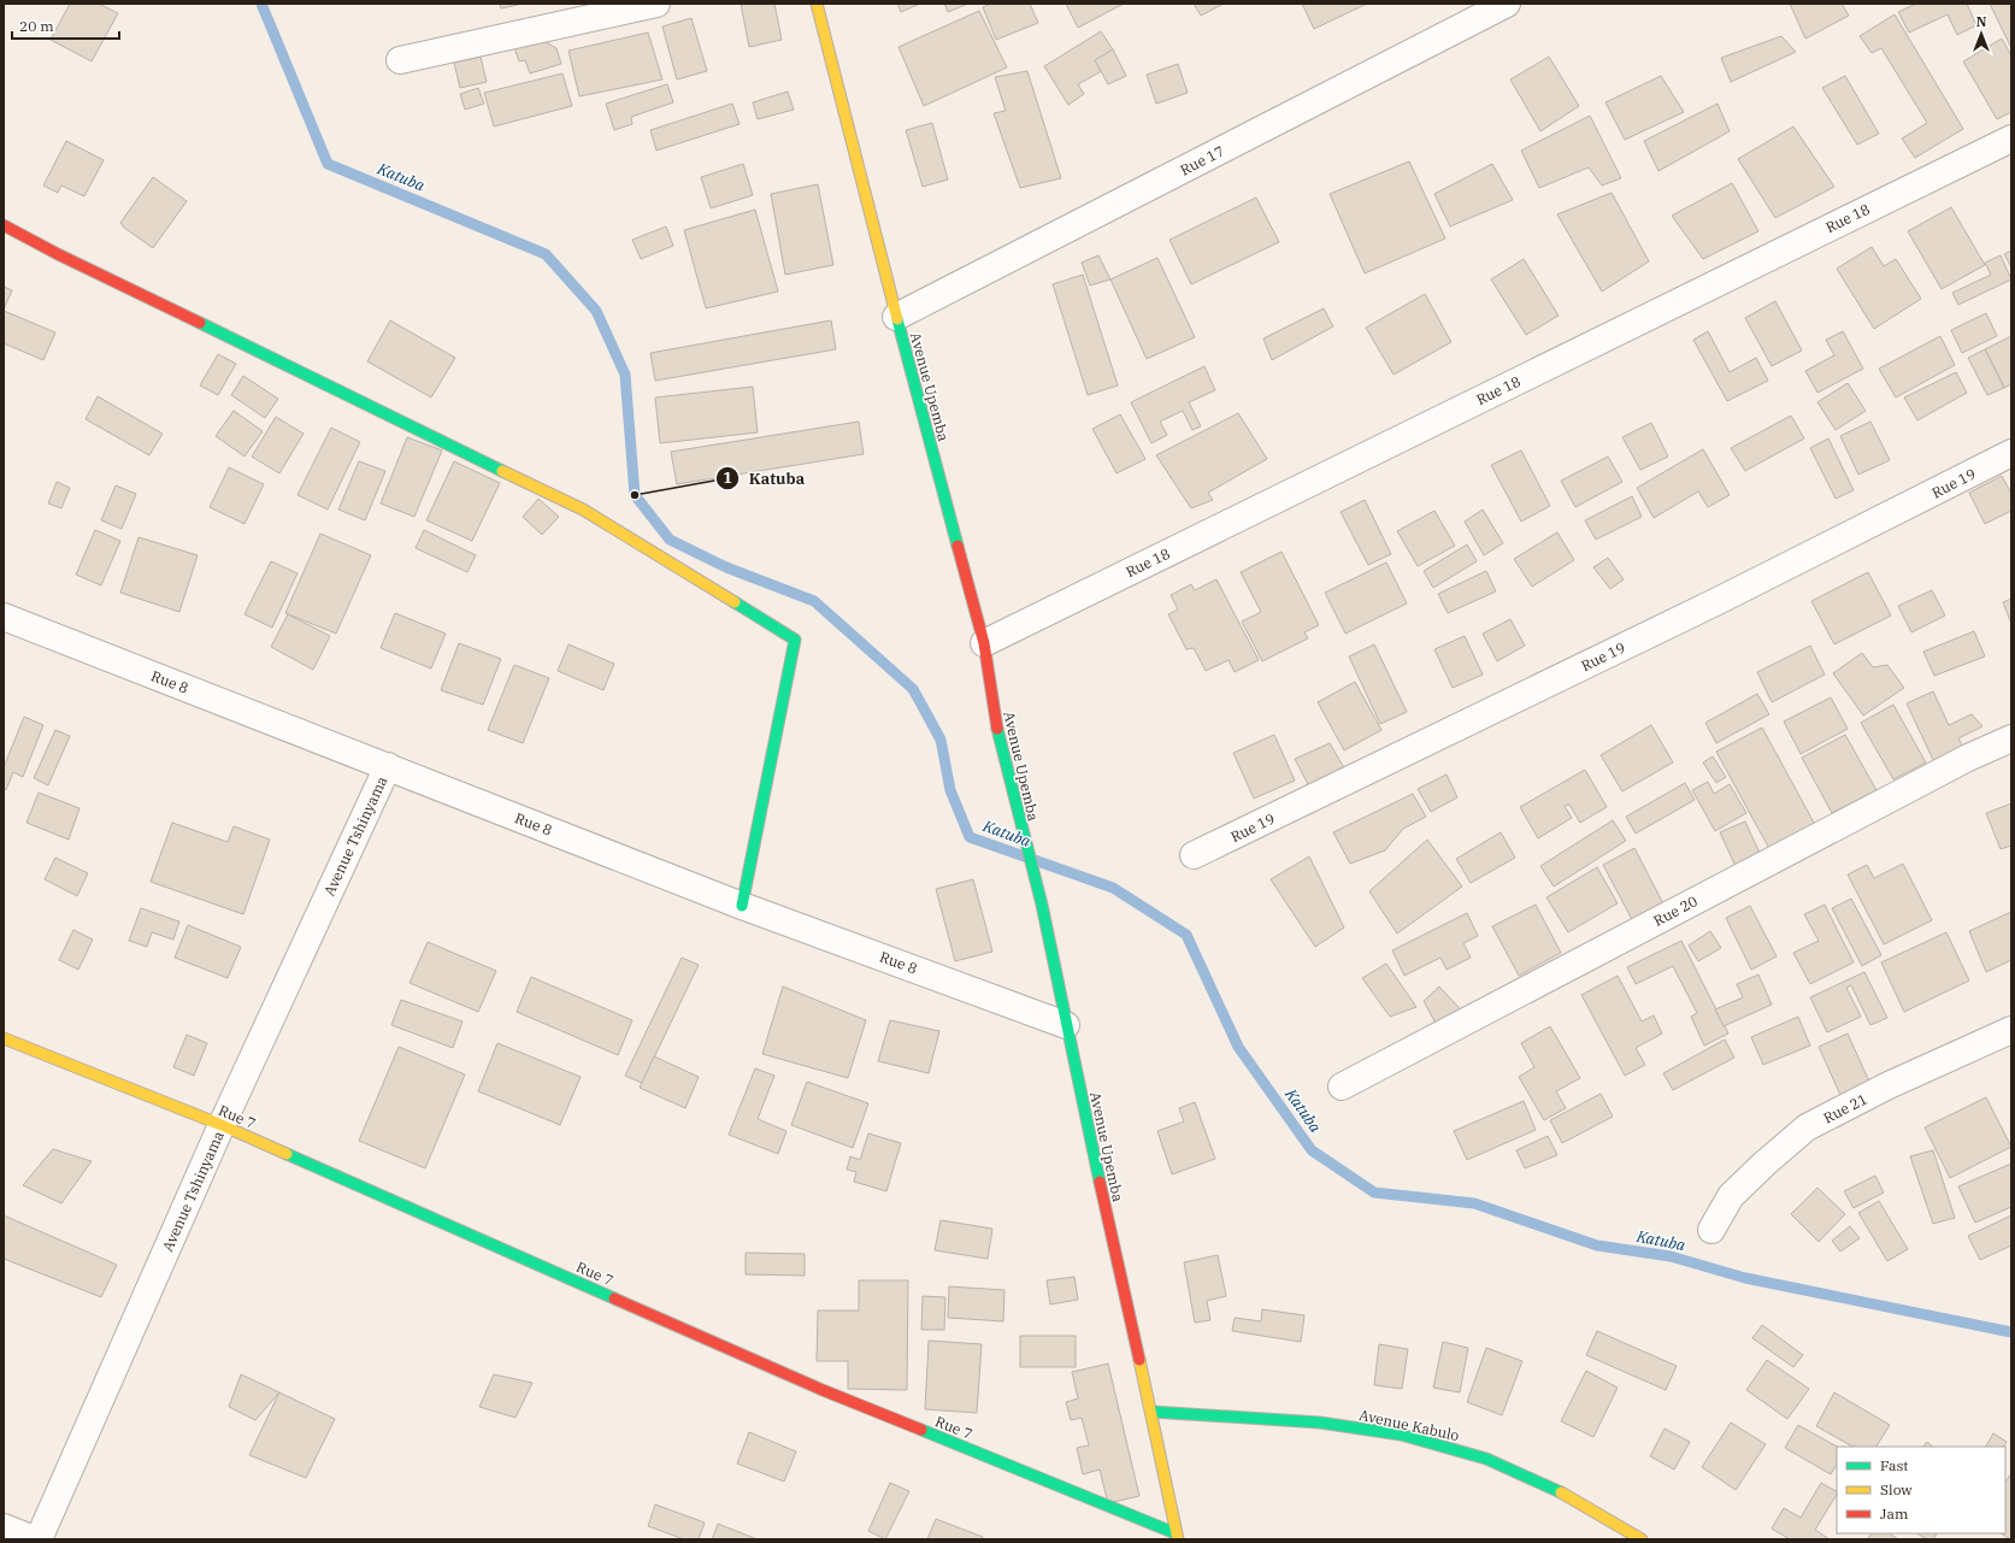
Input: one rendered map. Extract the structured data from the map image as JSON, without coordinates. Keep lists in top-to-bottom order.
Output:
{
  "streets": {
    "street": [
      "Rue 17",
      "Rue 18",
      "Avenue Upemba",
      "Rue 19",
      "Rue 8",
      "Avenue Tshinyama",
      "Rue 20",
      "Rue 21",
      "Rue 7",
      "Avenue Kabulo"
    ]
  },
  "crossings": [
    ["Rue 17", "Avenue Upemba"],
    ["Rue 18", "Avenue Upemba"],
    ["Avenue Upemba", "Rue 8"],
    ["Avenue Upemba", "Rue 7"],
    ["Avenue Upemba", "Avenue Kabulo"],
    ["Rue 8", "Avenue Tshinyama"],
    ["Avenue Tshinyama", "Rue 7"]
  ],
  "water": ["Katuba"],
  "places": ["Katuba"],
  "legend": ["Fast", "Slow", "Jam"],
  "scale_bar": "20 m",
  "north": "top"
}
